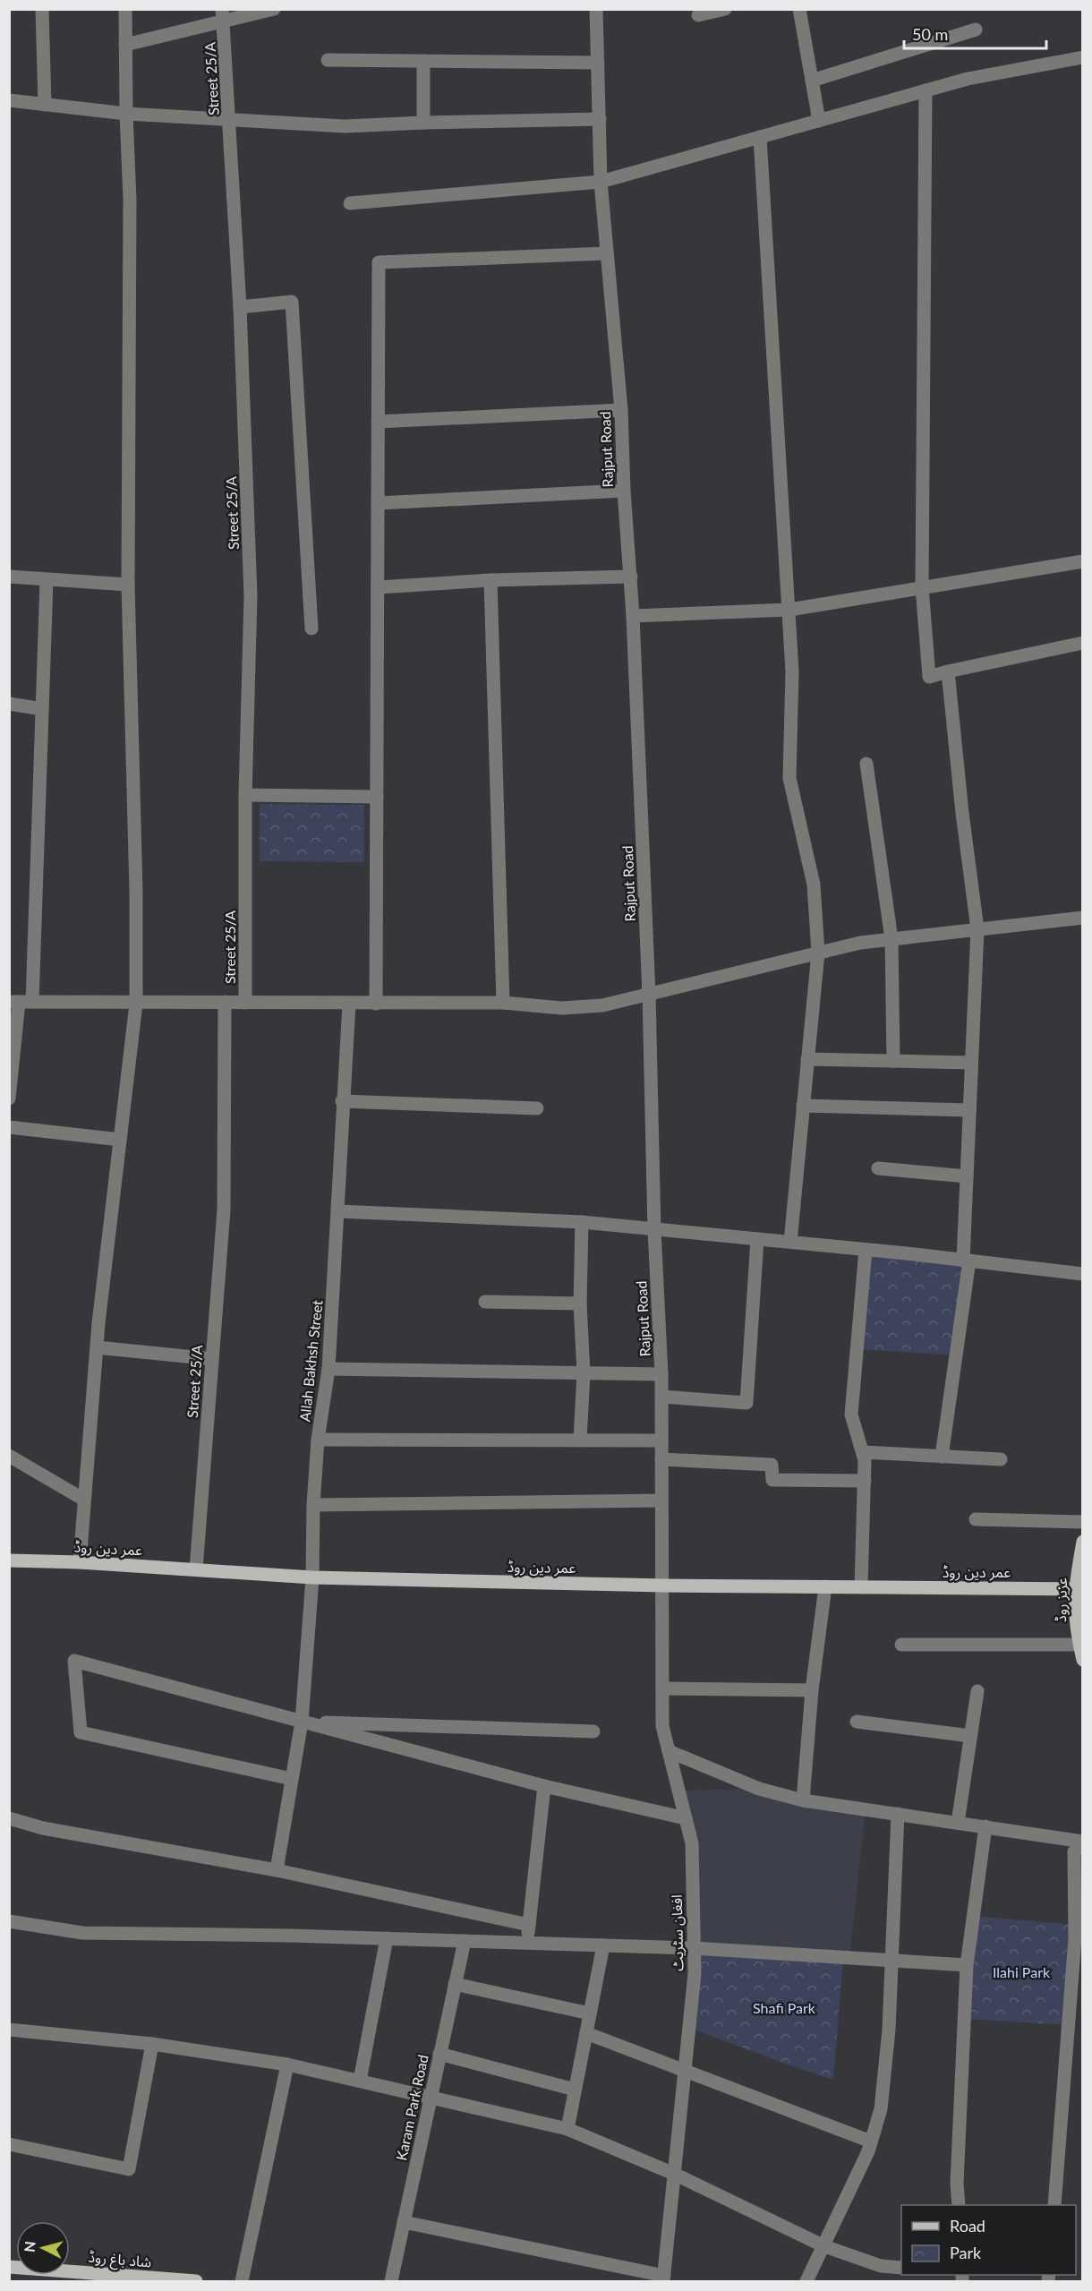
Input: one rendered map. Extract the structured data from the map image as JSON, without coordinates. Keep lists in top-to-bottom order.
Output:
{
  "streets": {
    "main road": ["عمر دین روڈ", "عزیز روڈ", "شاد باغ روڈ"],
    "street": [
      "Street 25/A",
      "Rajput Road",
      "Allah Bakhsh Street",
      "افغان سٹریٹ",
      "Karam Park Road"
    ]
  },
  "crossings": [
    ["Street 25/A", "عمر دین روڈ"],
    ["Rajput Road", "عمر دین روڈ"],
    ["Rajput Road", "افغان سٹریٹ"],
    ["Allah Bakhsh Street", "عمر دین روڈ"],
    ["عمر دین روڈ", "عزیز روڈ"],
    ["عمر دین روڈ", "افغان سٹریٹ"]
  ],
  "parks": ["Ilahi Park", "Shafi Park"],
  "legend": ["Road", "Park"],
  "scale_bar": "50 m",
  "north": "left"
}
